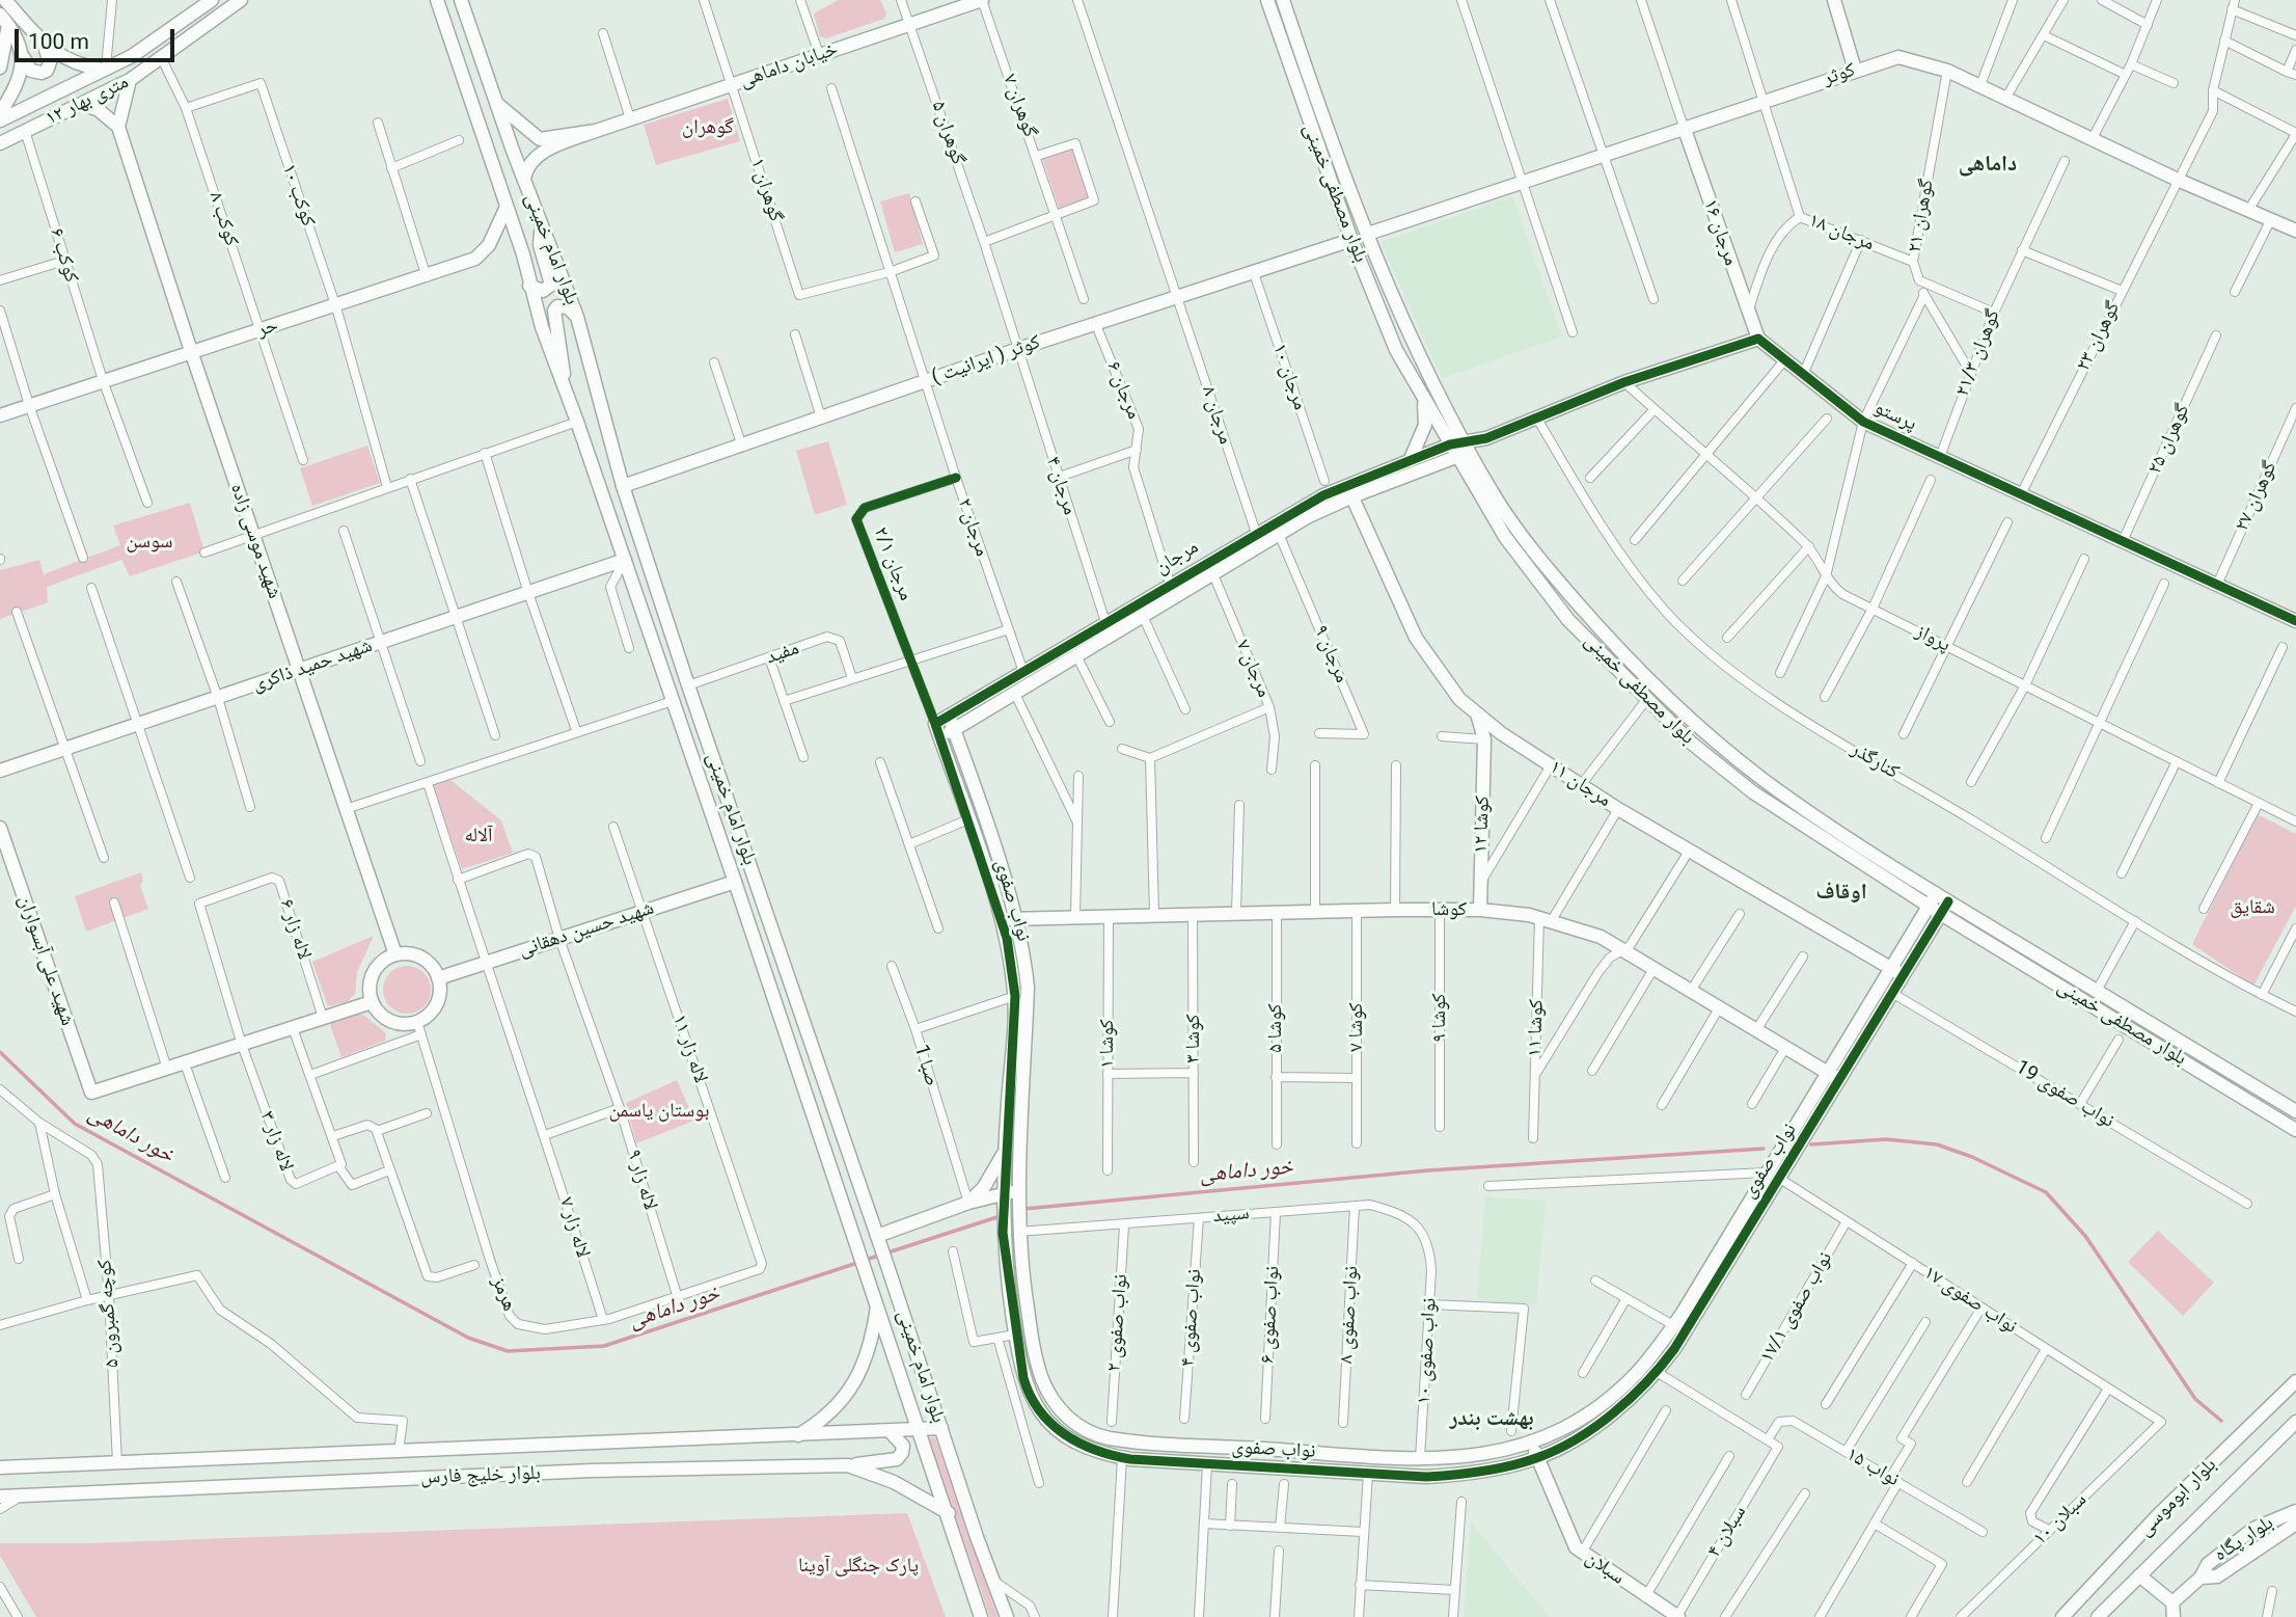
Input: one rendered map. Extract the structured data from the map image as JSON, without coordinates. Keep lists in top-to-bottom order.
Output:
{
  "streets": {
    "street": [
      "خیابان داماهی",
      "کوثر",
      "۱۲ متری بهار",
      "گوهران ۷",
      "گوهران ۵",
      "گوهران ۱",
      "بلوار مصطفی خمینی",
      "کوکب ۱۰",
      "گوهران ۲۱",
      "کوکب ۸",
      "مرجان ۱۶",
      "مرجان ۱۸",
      "بلوار امام خمینی",
      "کوکب ۶",
      "حر",
      "گوهران ۲۳",
      "گوهران ۲۱/۳",
      "کوثر ( ایرانیت )",
      "مرجان ۱۰",
      "مرجان ۶",
      "مرجان ۸",
      "پرستو",
      "گوهران ۲۵",
      "مرجان ۴",
      "گوهران ۲۷",
      "مرجان ۲",
      "شهید موسی زاده",
      "مرجان",
      "مرجان ۲/۱",
      "پرواز",
      "مفید",
      "مرجان ۹",
      "شهید حمید ذاکری",
      "مرجان ۷",
      "کنارگذر",
      "مرجان ۱۱",
      "کوشا ۱۲",
      "نواب صفوی",
      "کوشا",
      "لاله زار ۶",
      "شهید حسین دهقانی",
      "شهید علی آبسواران",
      "کوشا ۹",
      "کوشا ۷",
      "کوشا ۵",
      "کوشا ۱۱",
      "کوشا ۳",
      "کوشا ۱",
      "لاله زار ۱۱",
      "صبا 1",
      "نواب صفوی 19",
      "لاله زار ۳",
      "لاله زار ۹",
      "سپید",
      "لاله زار ۷",
      "هرمز",
      "نواب صفوی ۱۷",
      "نواب صفوی ۱۷/۱",
      "کوچه گمبرون ۵",
      "نواب صفوی ۶",
      "نواب صفوی ۸",
      "نواب صفوی ۴",
      "نواب صفوی ۲",
      "نواب صفوی ۱۰",
      "نواب ۱۵",
      "بلوار خلیج فارس",
      "بلوار ابوموسی",
      "سبلان ۱۰",
      "سبلان ۴",
      "بلوار پگاه",
      "سبلان"
    ]
  },
  "crossings": [
    ["خیابان داماهی", "گوهران ۷"],
    ["خیابان داماهی", "گوهران ۵"],
    ["خیابان داماهی", "گوهران ۱"],
    ["خیابان داماهی", "بلوار امام خمینی"],
    ["کوثر", "بلوار مصطفی خمینی"],
    ["کوثر", "گوهران ۲۱"],
    ["کوثر", "مرجان ۱۶"],
    ["کوثر", "مرجان ۱۸"],
    ["کوثر", "گوهران ۲۳"],
    ["۱۲ متری بهار", "کوکب ۸"],
    ["۱۲ متری بهار", "کوکب ۶"],
    ["گوهران ۵", "کوثر ( ایرانیت )"],
    ["گوهران ۵", "مرجان ۴"],
    ["گوهران ۱", "مرجان ۲"],
    ["بلوار مصطفی خمینی", "کوثر ( ایرانیت )"],
    ["بلوار مصطفی خمینی", "مرجان"],
    ["بلوار مصطفی خمینی", "نواب صفوی"],
    ["کوکب ۱۰", "کوکب ۸"],
    ["کوکب ۱۰", "حر"],
    ["گوهران ۲۱", "مرجان ۱۸"],
    ["گوهران ۲۱", "گوهران ۲۱/۳"],
    ["کوکب ۸", "حر"],
    ["مرجان ۱۶", "پرستو"],
    ["بلوار امام خمینی", "حر"],
    ["بلوار امام خمینی", "کوثر ( ایرانیت )"],
    ["بلوار امام خمینی", "مفید"],
    ["بلوار امام خمینی", "شهید حمید ذاکری"],
    ["بلوار امام خمینی", "شهید حسین دهقانی"],
    ["بلوار امام خمینی", "بلوار خلیج فارس"],
    ["کوکب ۶", "حر"],
    ["حر", "شهید موسی زاده"],
    ["گوهران ۲۳", "پرستو"],
    ["گوهران ۲۱/۳", "پرستو"],
    ["کوثر ( ایرانیت )", "مرجان ۱۰"],
    ["کوثر ( ایرانیت )", "مرجان ۶"],
    ["کوثر ( ایرانیت )", "مرجان ۸"],
    ["کوثر ( ایرانیت )", "مرجان ۴"],
    ["کوثر ( ایرانیت )", "مرجان ۲"],
    ["مرجان ۶", "مرجان"],
    ["مرجان ۸", "مرجان"],
    ["پرستو", "گوهران ۲۵"],
    ["پرستو", "گوهران ۲۷"],
    ["مرجان ۴", "مرجان"],
    ["مرجان ۲", "مرجان"],
    ["مرجان ۲", "مرجان ۲/۱"],
    ["شهید موسی زاده", "شهید حمید ذاکری"],
    ["شهید موسی زاده", "شهید حسین دهقانی"],
    ["شهید موسی زاده", "هرمز"],
    ["مرجان", "مرجان ۲/۱"],
    ["مرجان", "مرجان ۹"],
    ["مرجان", "مرجان ۷"],
    ["مرجان", "مرجان ۱۱"],
    ["مرجان", "نواب صفوی"],
    ["مرجان ۲/۱", "نواب صفوی"],
    ["مرجان ۱۱", "کوشا ۱۲"],
    ["مرجان ۱۱", "نواب صفوی"],
    ["کوشا ۱۲", "کوشا"],
    ["نواب صفوی", "کوشا"],
    ["نواب صفوی", "صبا 1"],
    ["نواب صفوی", "نواب صفوی 19"],
    ["نواب صفوی", "سپید"],
    ["نواب صفوی", "نواب صفوی ۱۷"],
    ["نواب صفوی", "نواب صفوی ۱۰"],
    ["نواب صفوی", "سبلان"],
    ["کوشا", "کوشا ۹"],
    ["کوشا", "کوشا ۷"],
    ["کوشا", "کوشا ۵"],
    ["کوشا", "کوشا ۱۱"],
    ["کوشا", "کوشا ۳"],
    ["کوشا", "کوشا ۱"],
    ["لاله زار ۶", "لاله زار ۳"],
    ["شهید حسین دهقانی", "لاله زار ۱۱"],
    ["شهید حسین دهقانی", "لاله زار ۹"],
    ["شهید حسین دهقانی", "لاله زار ۷"],
    ["شهید حسین دهقانی", "هرمز"],
    ["لاله زار ۱۱", "هرمز"],
    ["لاله زار ۹", "لاله زار ۷"],
    ["لاله زار ۹", "هرمز"],
    ["سپید", "نواب صفوی ۶"],
    ["سپید", "نواب صفوی ۸"],
    ["سپید", "نواب صفوی ۴"],
    ["سپید", "نواب صفوی ۲"],
    ["سپید", "نواب صفوی ۱۰"],
    ["لاله زار ۷", "هرمز"],
    ["نواب صفوی ۱۷", "نواب صفوی ۱۷/۱"],
    ["نواب صفوی ۱۷", "سبلان ۱۰"],
    ["کوچه گمبرون ۵", "بلوار خلیج فارس"],
    ["نواب ۱۵", "سبلان ۴"],
    ["سبلان ۴", "سبلان"]
  ],
  "districts": ["داماهی", "اوقاف", "بهشت بندر"],
  "water": ["خور داماهی"],
  "parks": [
    "گوهران",
    "سوسن",
    "آلاله",
    "شقایق",
    "بوستان یاسمن",
    "پارک جنگلی آوینا"
  ],
  "scale_bar": "100 m"
}
